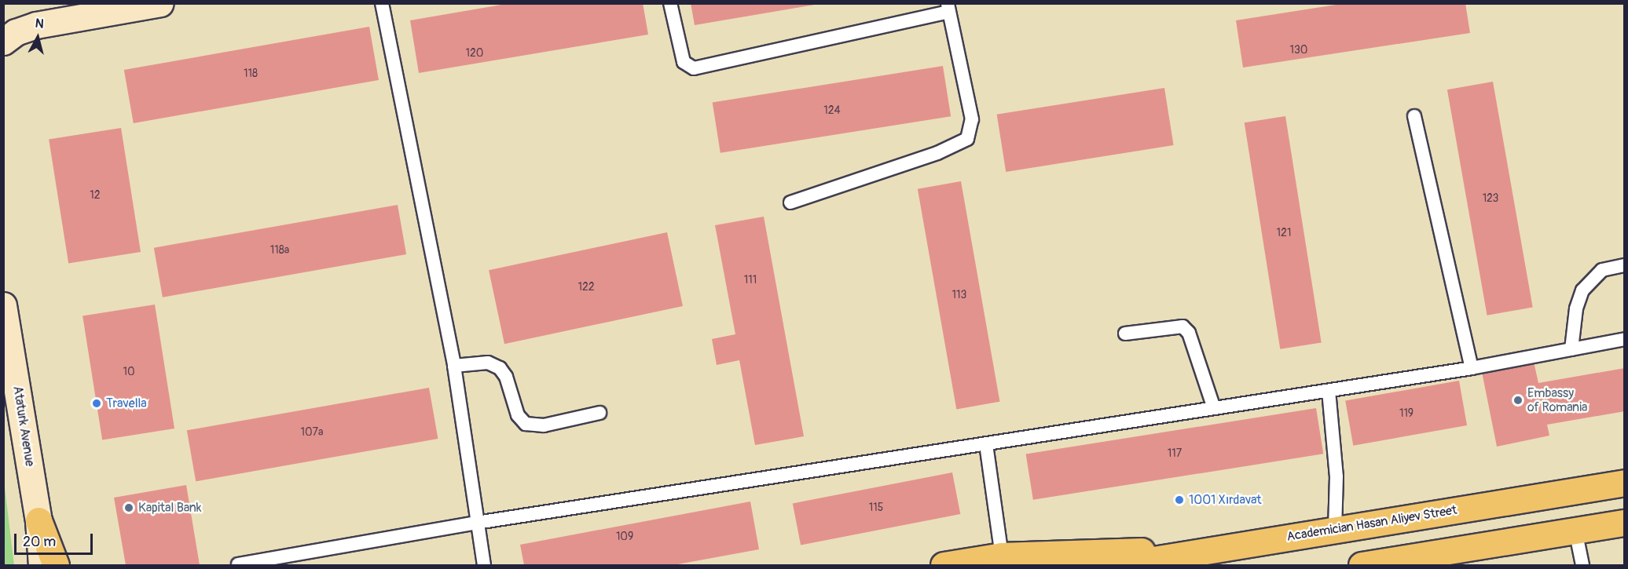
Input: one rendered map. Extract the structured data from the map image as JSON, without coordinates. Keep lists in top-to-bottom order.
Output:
{
  "streets": {
    "main road": ["Ataturk Avenue", "Academician Hasan Aliyev Street"]
  },
  "places": [
    "Embassy of Romania",
    "Travella",
    "1001 Xırdavat",
    "Kapital Bank"
  ],
  "house_numbers": [
    "130",
    "120",
    "118",
    "124",
    "12",
    "123",
    "121",
    "118a",
    "111",
    "122",
    "113",
    "10",
    "119",
    "107a",
    "117",
    "115",
    "109"
  ],
  "scale_bar": "20 m",
  "north": "top"
}
